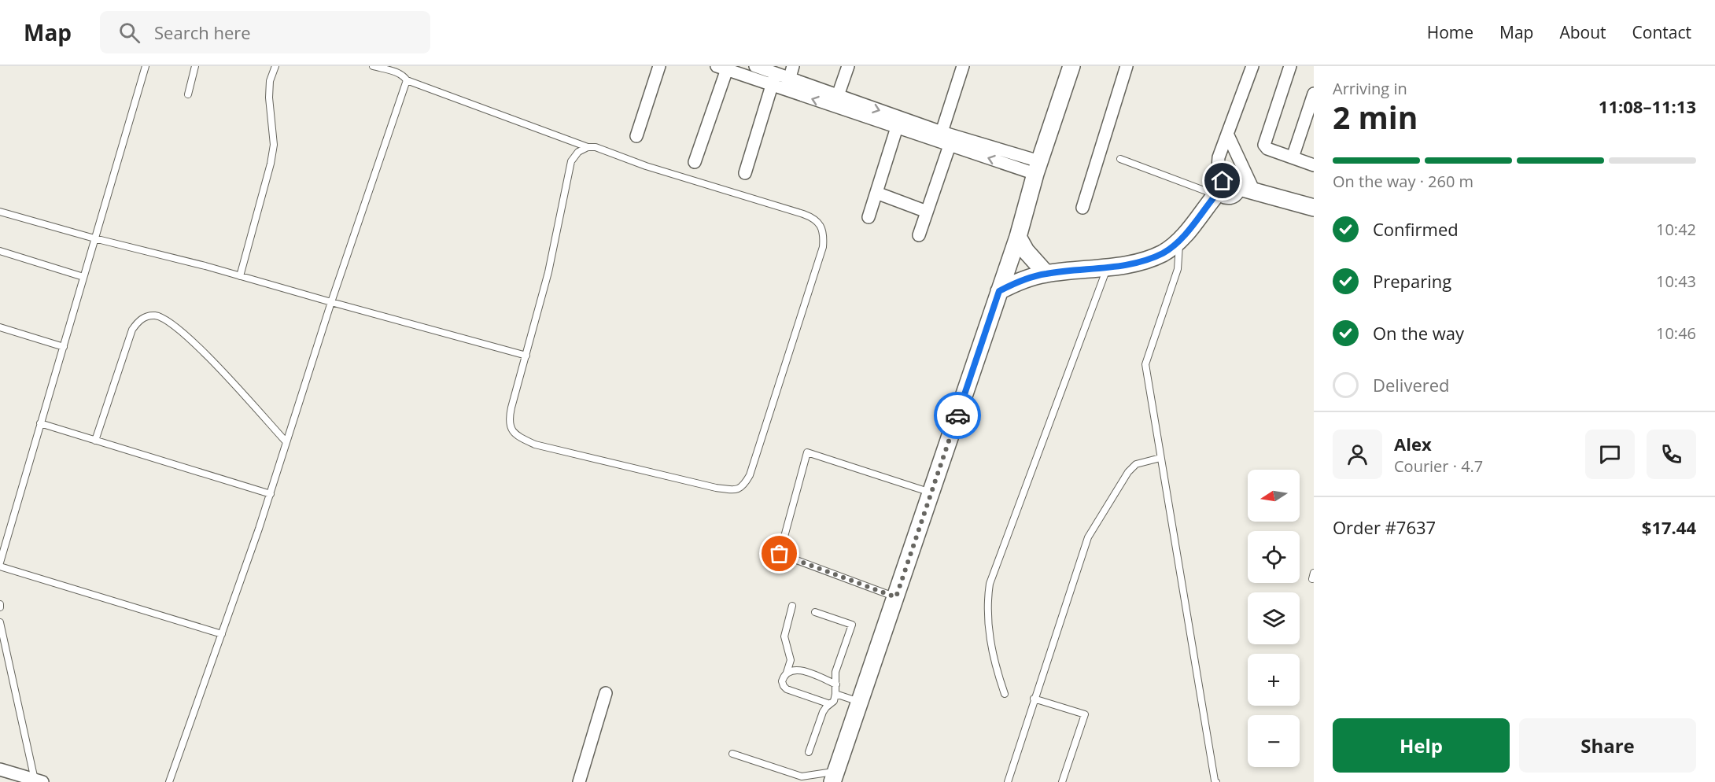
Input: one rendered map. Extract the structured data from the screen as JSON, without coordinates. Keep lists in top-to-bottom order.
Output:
{
  "north": "left",
  "page": {
    "header": "Map",
    "search": "Search here",
    "nav": [
      "Home",
      "Map",
      "About",
      "Contact"
    ],
    "heading": ["2 min", "Arriving in", "11:08–11:13"],
    "panel": [
      "Alex",
      "Courier · 4.7",
      "Order #7637",
      "$17.44"
    ],
    "bar": "On the way · 260 m",
    "list": [
      ["Confirmed", "10:42"],
      ["Preparing", "10:43"],
      ["On the way", "10:46"],
      "Delivered"
    ],
    "map_buttons": ["+", "−"],
    "buttons": ["Help", "Share"]
  }
}
